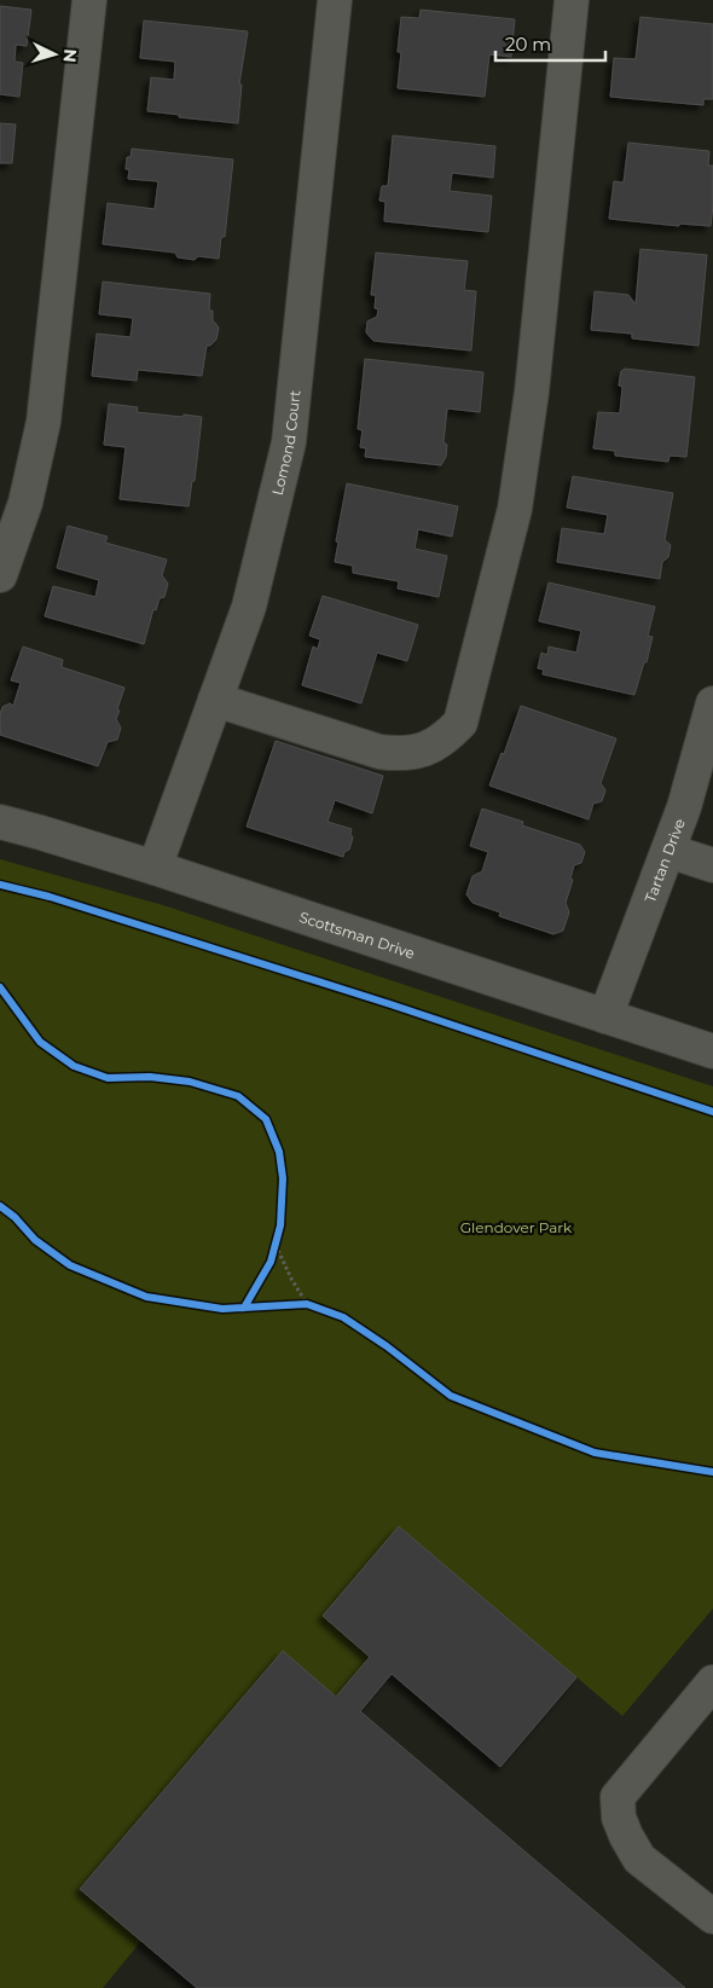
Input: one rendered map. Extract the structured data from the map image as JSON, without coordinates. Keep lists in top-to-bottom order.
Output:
{
  "streets": {
    "street": ["Lomond Court", "Tartan Drive", "Scottsman Drive"]
  },
  "crossings": [
    ["Lomond Court", "Scottsman Drive"],
    ["Tartan Drive", "Scottsman Drive"]
  ],
  "parks": ["Glendover Park"],
  "scale_bar": "20 m",
  "north": "right"
}
